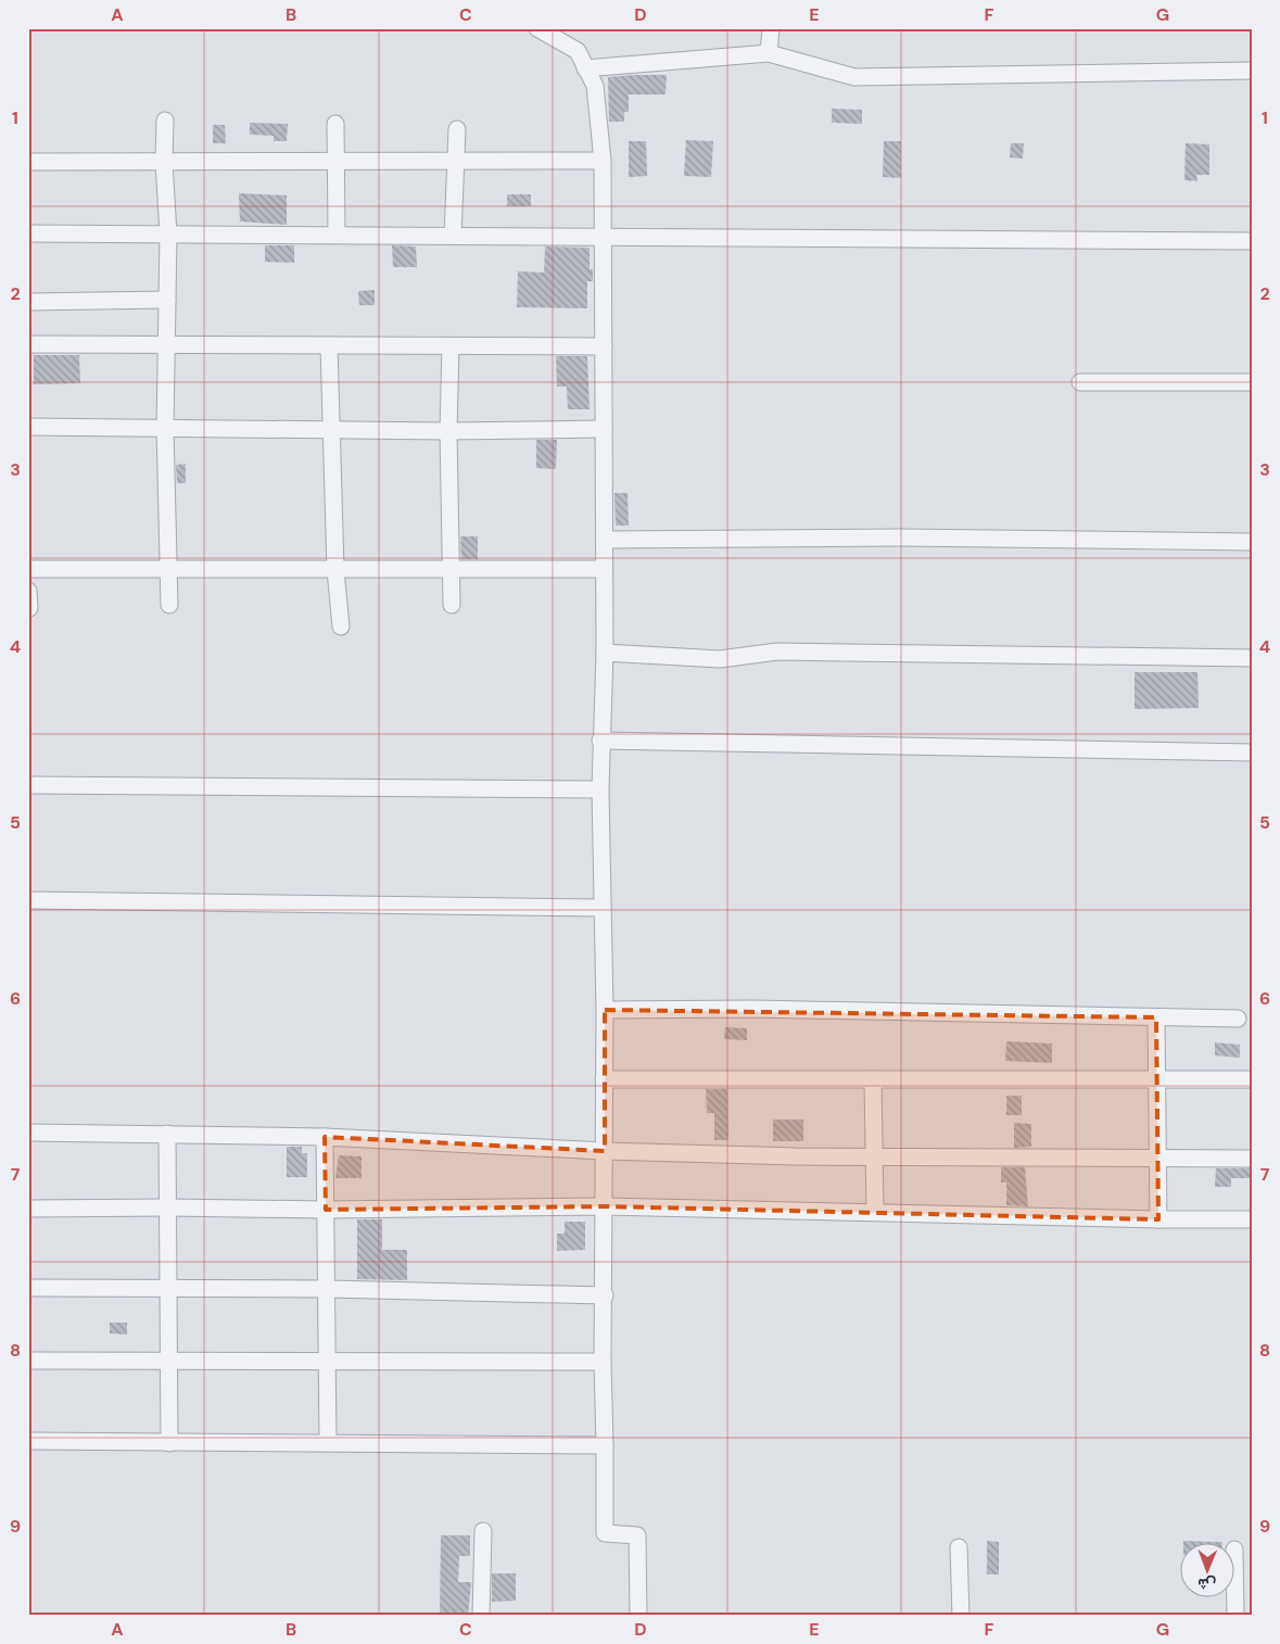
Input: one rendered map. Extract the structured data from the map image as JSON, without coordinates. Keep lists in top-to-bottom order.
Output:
{
  "north": "bottom",
  "grid": {
    "columns": [
      "A",
      "B",
      "C",
      "D",
      "E",
      "F",
      "G"
    ],
    "rows": [
      "1",
      "2",
      "3",
      "4",
      "5",
      "6",
      "7",
      "8",
      "9"
    ]
  }
}
